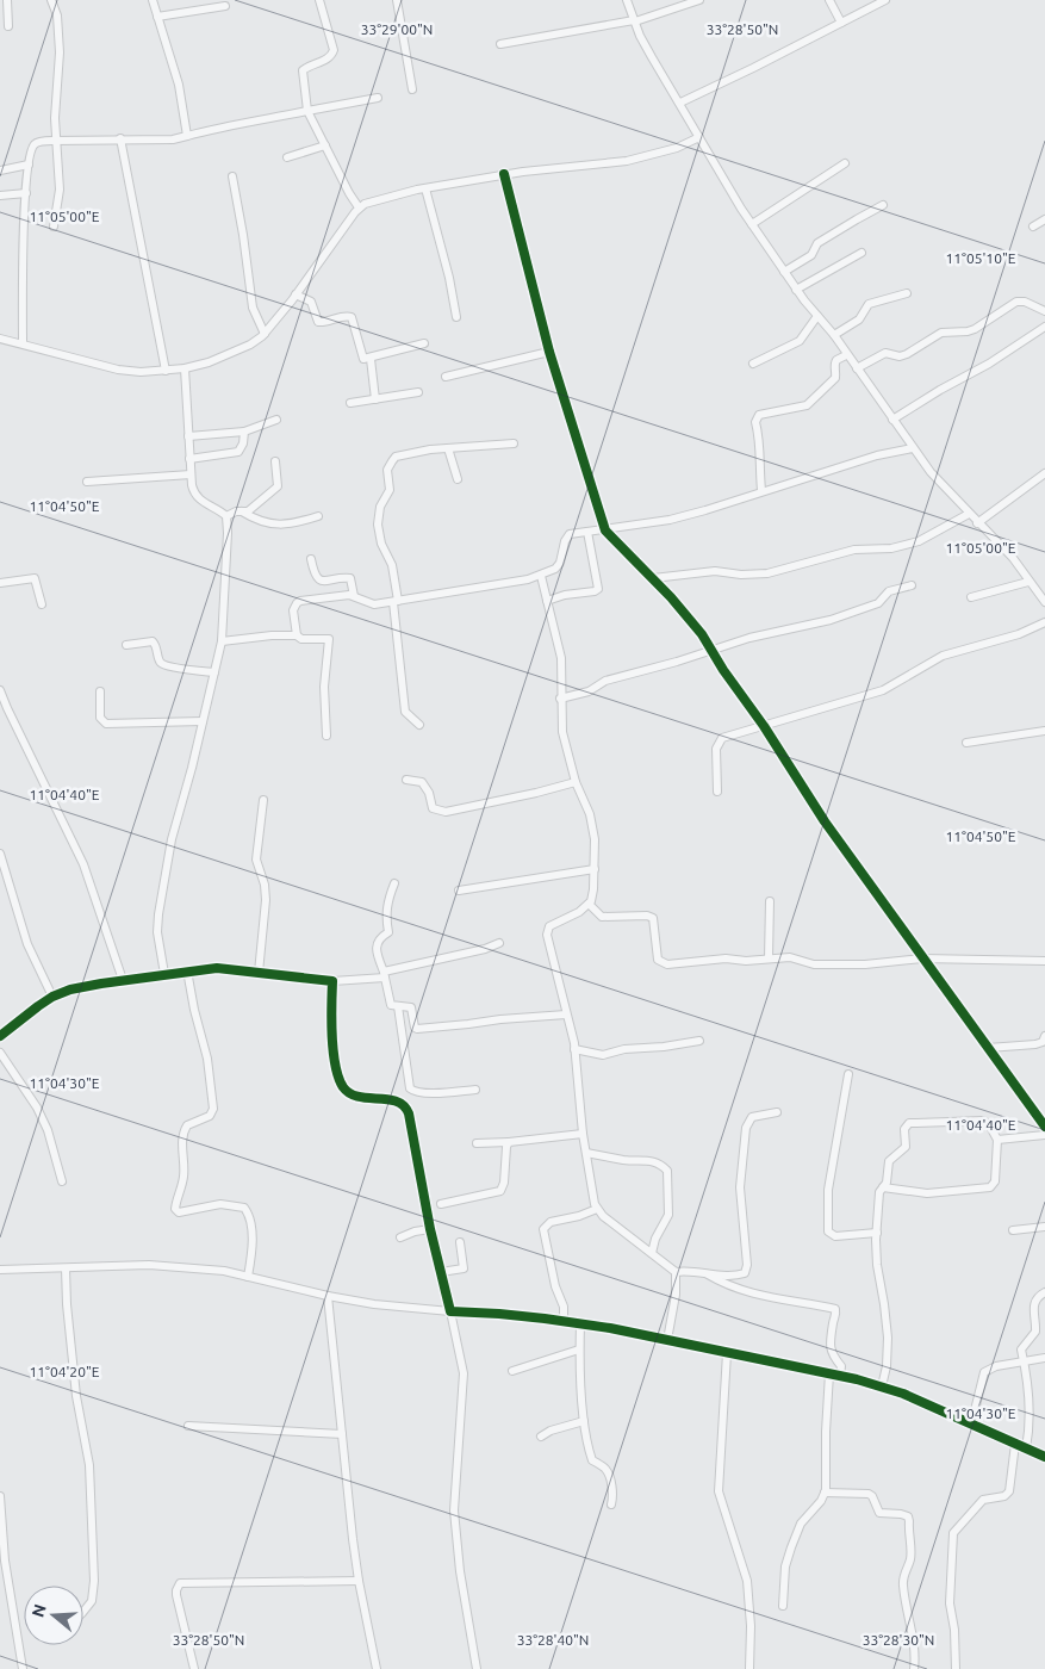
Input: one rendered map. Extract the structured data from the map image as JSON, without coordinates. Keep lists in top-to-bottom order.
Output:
{
  "north": "left",
  "coordinates": [
    "33°29'00\"N",
    "33°28'50\"N",
    "11°05'00\"E",
    "11°05'10\"E",
    "11°04'50\"E",
    "11°04'40\"E",
    "11°04'30\"E",
    "11°04'20\"E",
    "33°28'40\"N",
    "33°28'30\"N"
  ]
}
